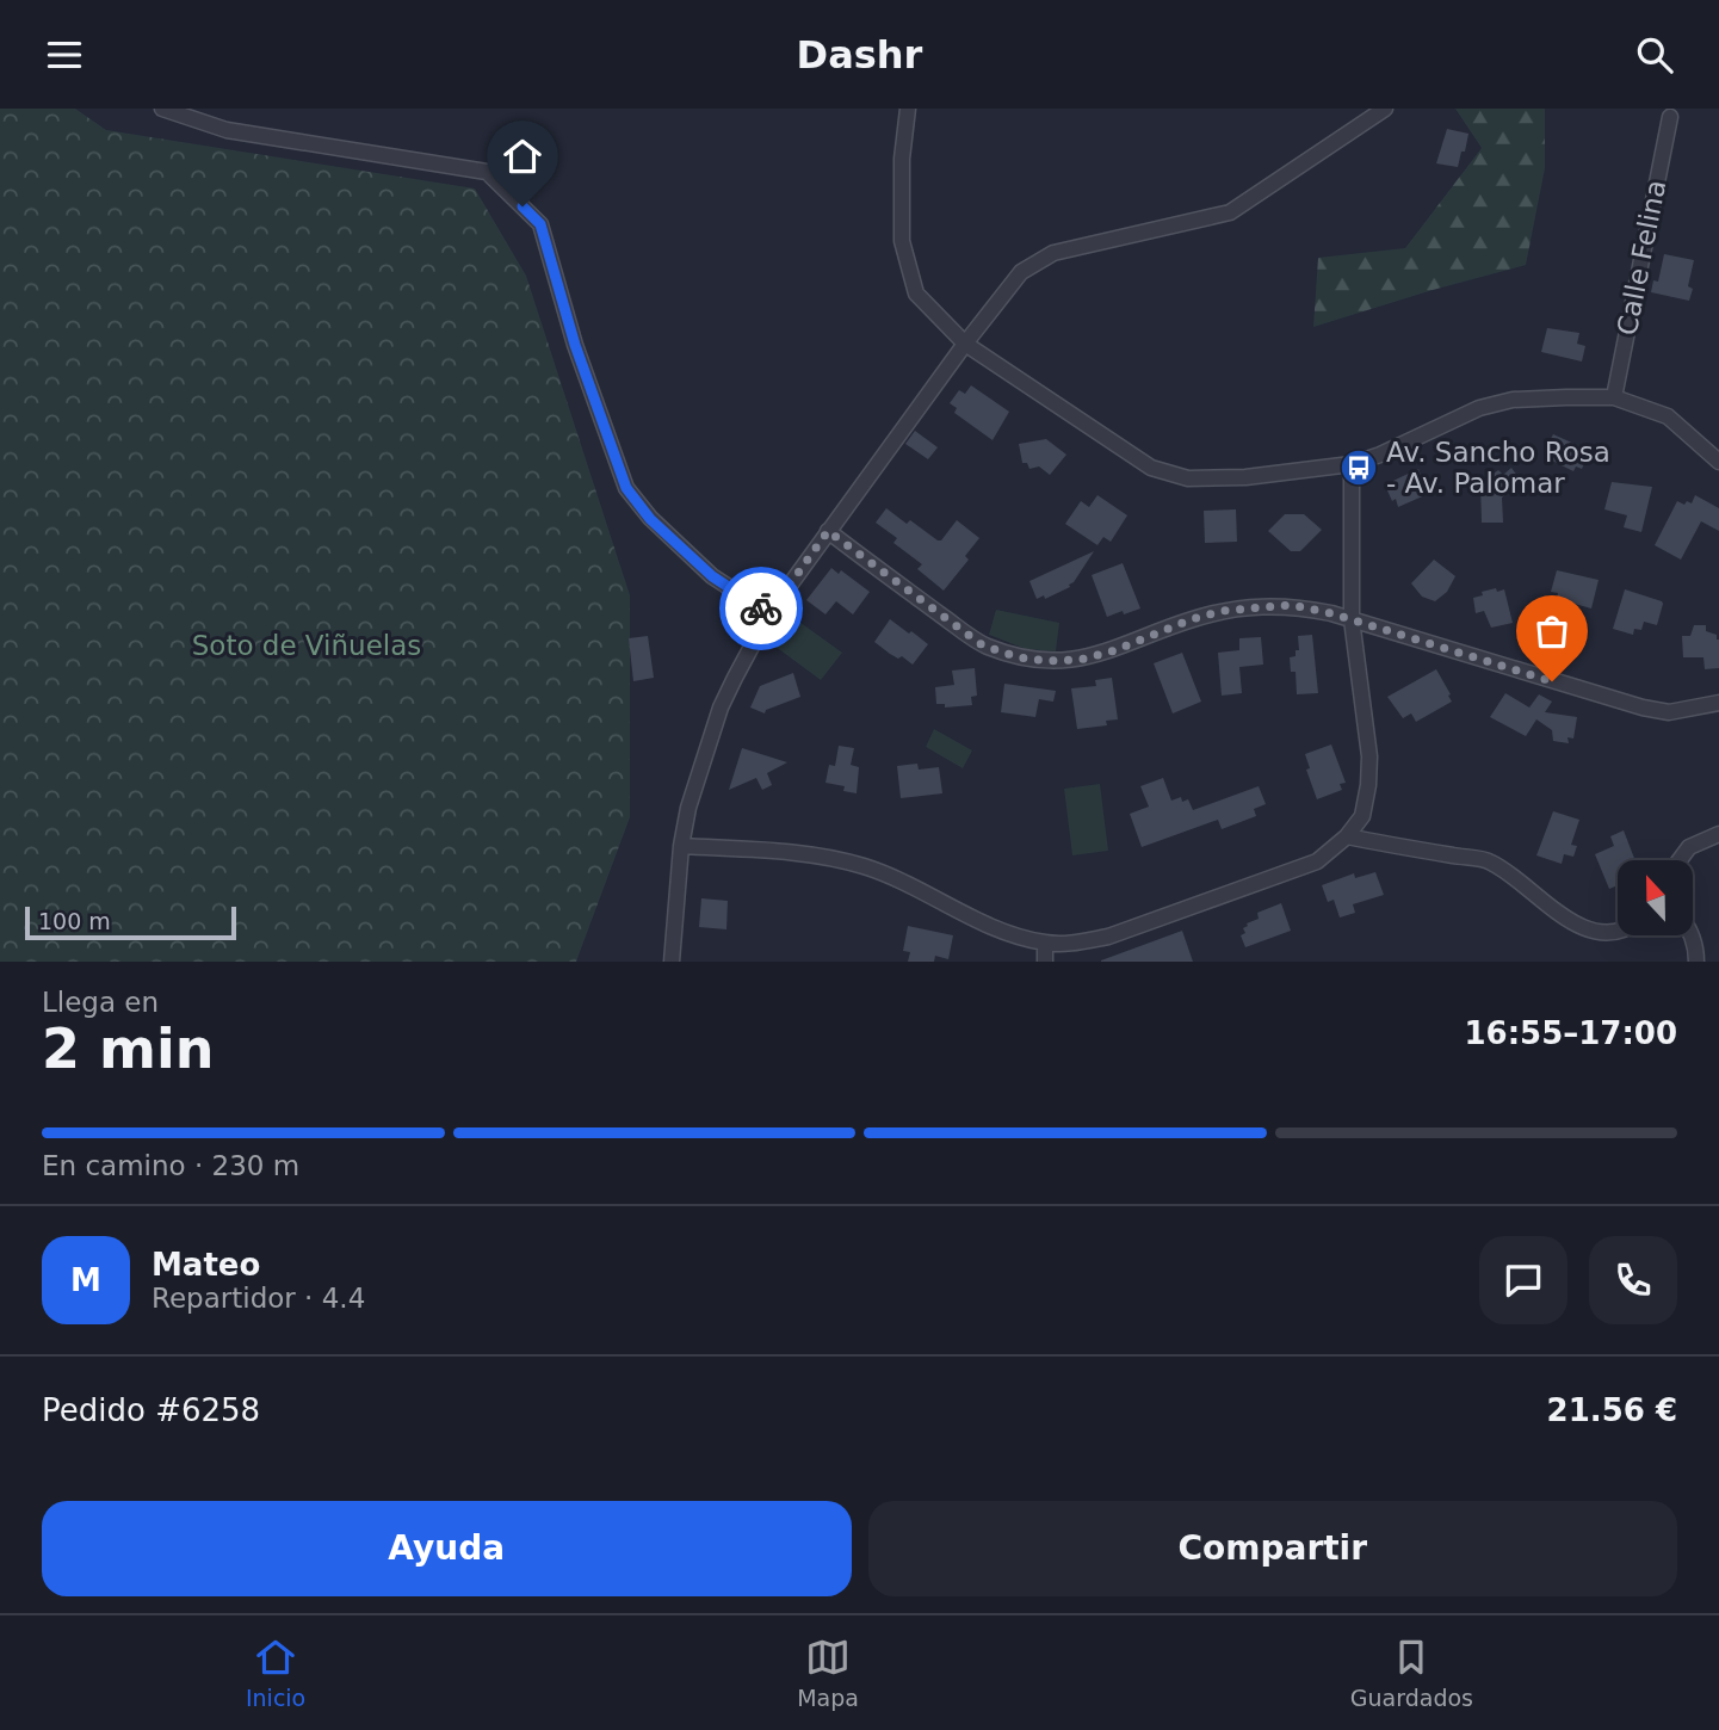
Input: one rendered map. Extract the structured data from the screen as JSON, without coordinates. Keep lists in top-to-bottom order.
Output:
{
  "streets": {
    "street": ["Calle Felina"]
  },
  "parks": ["Soto de Viñuelas"],
  "places": {
    "bus stop": ["Av. Sancho Rosa - Av. Palomar"]
  },
  "scale_bar": "100 m",
  "north": "top",
  "page": {
    "header": "Dashr",
    "scale": "100 m",
    "heading": ["2 min", "Llega en", "16:55–17:00"],
    "panel": [
      "Mateo",
      "Repartidor · 4.4",
      "Pedido #6258",
      "21.56 €"
    ],
    "bar": "En camino · 230 m",
    "round": "M",
    "buttons": ["Ayuda", "Compartir"],
    "tabs": ["Inicio", "Mapa", "Guardados"]
  }
}
